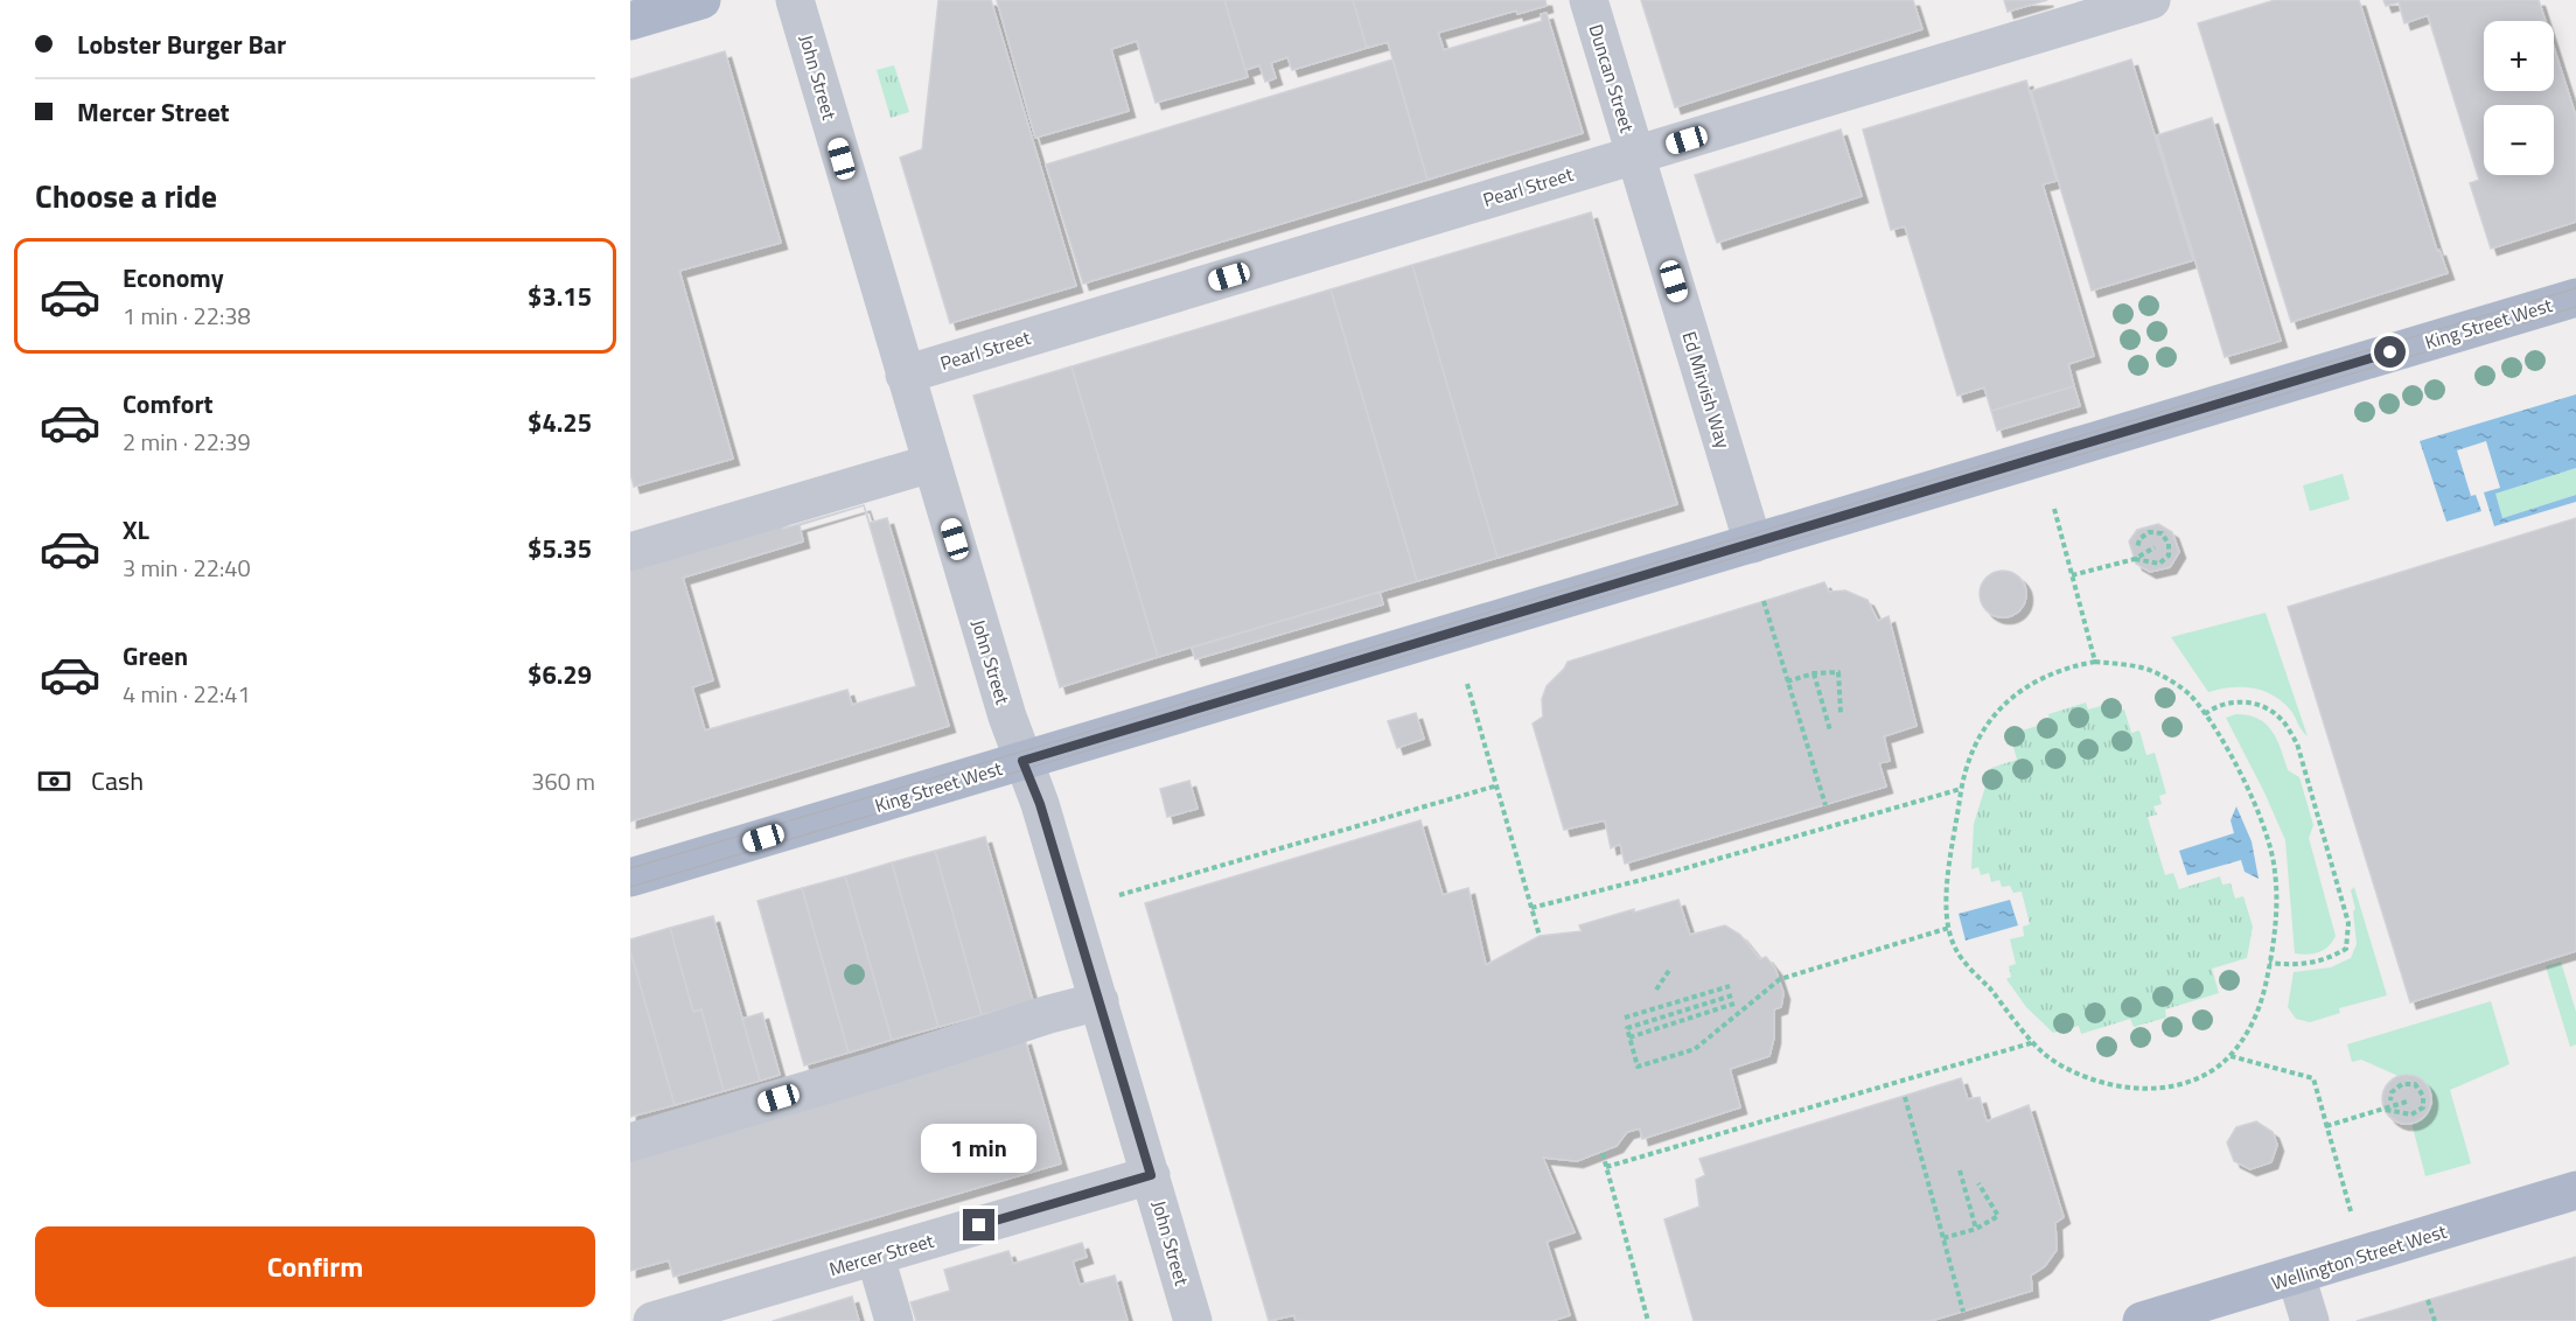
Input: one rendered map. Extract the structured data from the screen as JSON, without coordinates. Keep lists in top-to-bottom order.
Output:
{
  "streets": {
    "main road": ["King Street West", "Wellington Street West"],
    "street": [
      "John Street",
      "Duncan Street",
      "Pearl Street",
      "Ed Mirvish Way",
      "Mercer Street"
    ]
  },
  "crossings": [
    ["John Street", "Pearl Street"],
    ["John Street", "King Street West"],
    ["John Street", "Mercer Street"],
    ["Duncan Street", "Pearl Street"],
    ["Duncan Street", "Ed Mirvish Way"],
    ["Pearl Street", "Ed Mirvish Way"],
    ["King Street West", "Ed Mirvish Way"]
  ],
  "page": {
    "banner": ["Lobster Burger Bar", "Mercer Street"],
    "map_buttons": ["+", "−"],
    "heading": "Choose a ride",
    "list": [
      {
        "name": "Economy",
        "note": "1 min · 22:38",
        "value": "$3.15"
      },
      {
        "name": "Comfort",
        "note": "2 min · 22:39",
        "value": "$4.25"
      },
      {
        "name": "XL",
        "note": "3 min · 22:40",
        "value": "$5.35"
      },
      {
        "name": "Green",
        "note": "4 min · 22:41",
        "value": "$6.29"
      }
    ],
    "pay": ["Cash", "360 m"],
    "bubble": "1 min",
    "buttons": "Confirm"
  }
}
